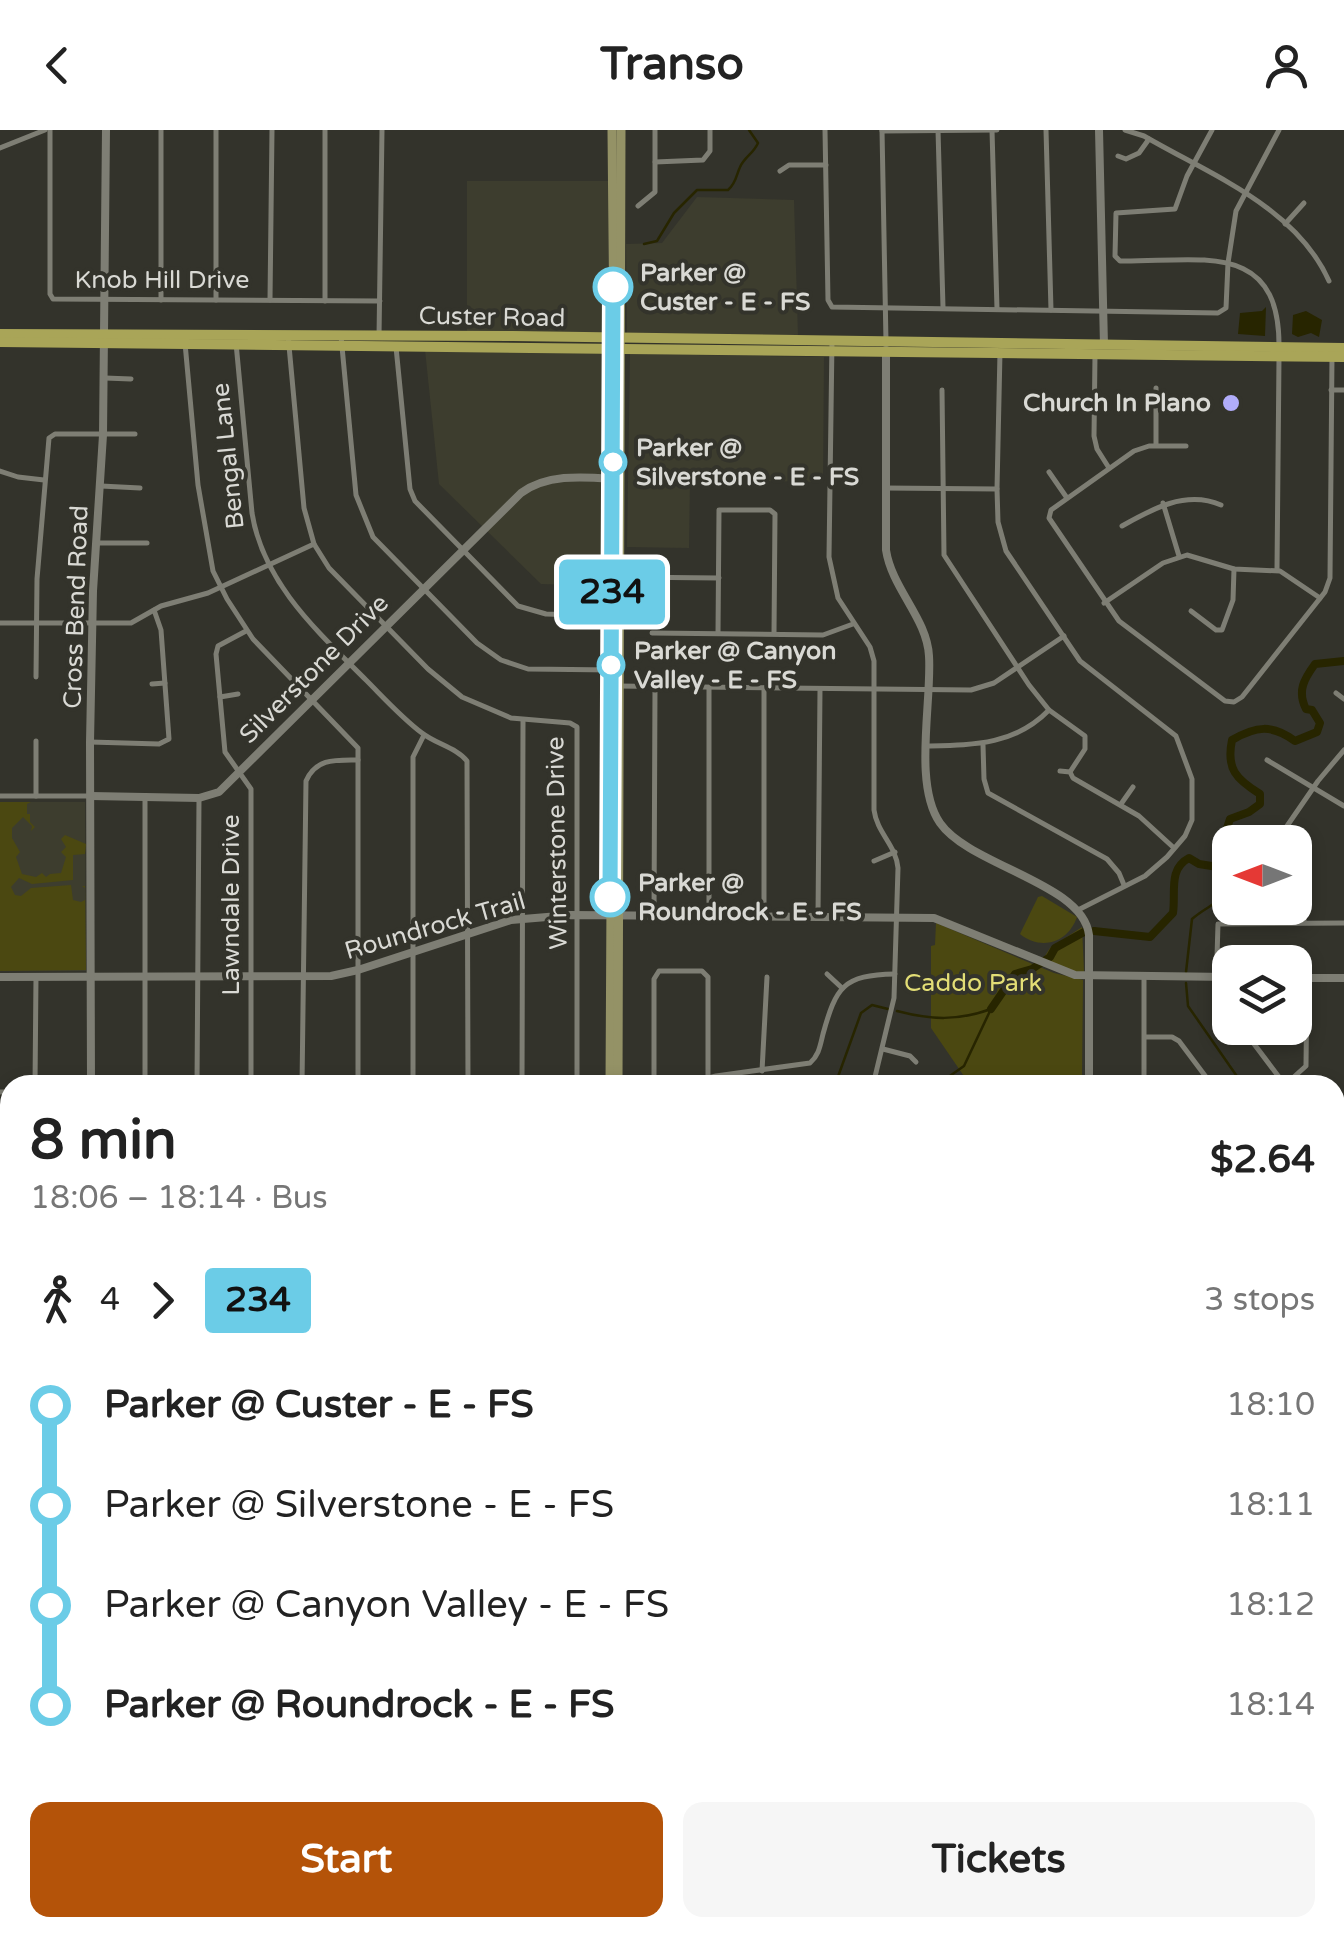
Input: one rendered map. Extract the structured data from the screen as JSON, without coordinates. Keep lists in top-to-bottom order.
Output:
{
  "streets": {
    "main road": ["Custer Road"],
    "street": [
      "Knob Hill Drive",
      "Bengal Lane",
      "Cross Bend Road",
      "Silverstone Drive",
      "Winterstone Drive",
      "Lawndale Drive",
      "Roundrock Trail"
    ]
  },
  "crossings": [
    ["Knob Hill Drive", "Cross Bend Road"],
    ["Custer Road", "Bengal Lane"],
    ["Custer Road", "Cross Bend Road"],
    ["Custer Road", "Winterstone Drive"],
    ["Bengal Lane", "Silverstone Drive"],
    ["Bengal Lane", "Roundrock Trail"],
    ["Cross Bend Road", "Roundrock Trail"],
    ["Silverstone Drive", "Winterstone Drive"],
    ["Silverstone Drive", "Lawndale Drive"],
    ["Winterstone Drive", "Roundrock Trail"],
    ["Lawndale Drive", "Roundrock Trail"]
  ],
  "parks": ["Caddo Park"],
  "places": [
    "Parker @ Custer - E - FS",
    "Church In Plano",
    "Parker @ Silverstone - E - FS",
    "Parker @ Canyon Valley - E - FS",
    "Parker @ Roundrock - E - FS"
  ],
  "lines": ["bus line 234"],
  "north": "left",
  "page": {
    "header": "Transo",
    "on_map": "234",
    "heading": ["8 min", "18:06 – 18:14 · Bus", "$2.64"],
    "legs": ["4", "234", "3 stops"],
    "list": [
      {
        "name": "Parker @ Custer - E - FS",
        "value": "18:10"
      },
      {
        "name": "Parker @ Silverstone - E - FS",
        "value": "18:11"
      },
      {
        "name": "Parker @ Canyon Valley - E - FS",
        "value": "18:12"
      },
      {
        "name": "Parker @ Roundrock - E - FS",
        "value": "18:14"
      }
    ],
    "buttons": ["Start", "Tickets"]
  }
}
